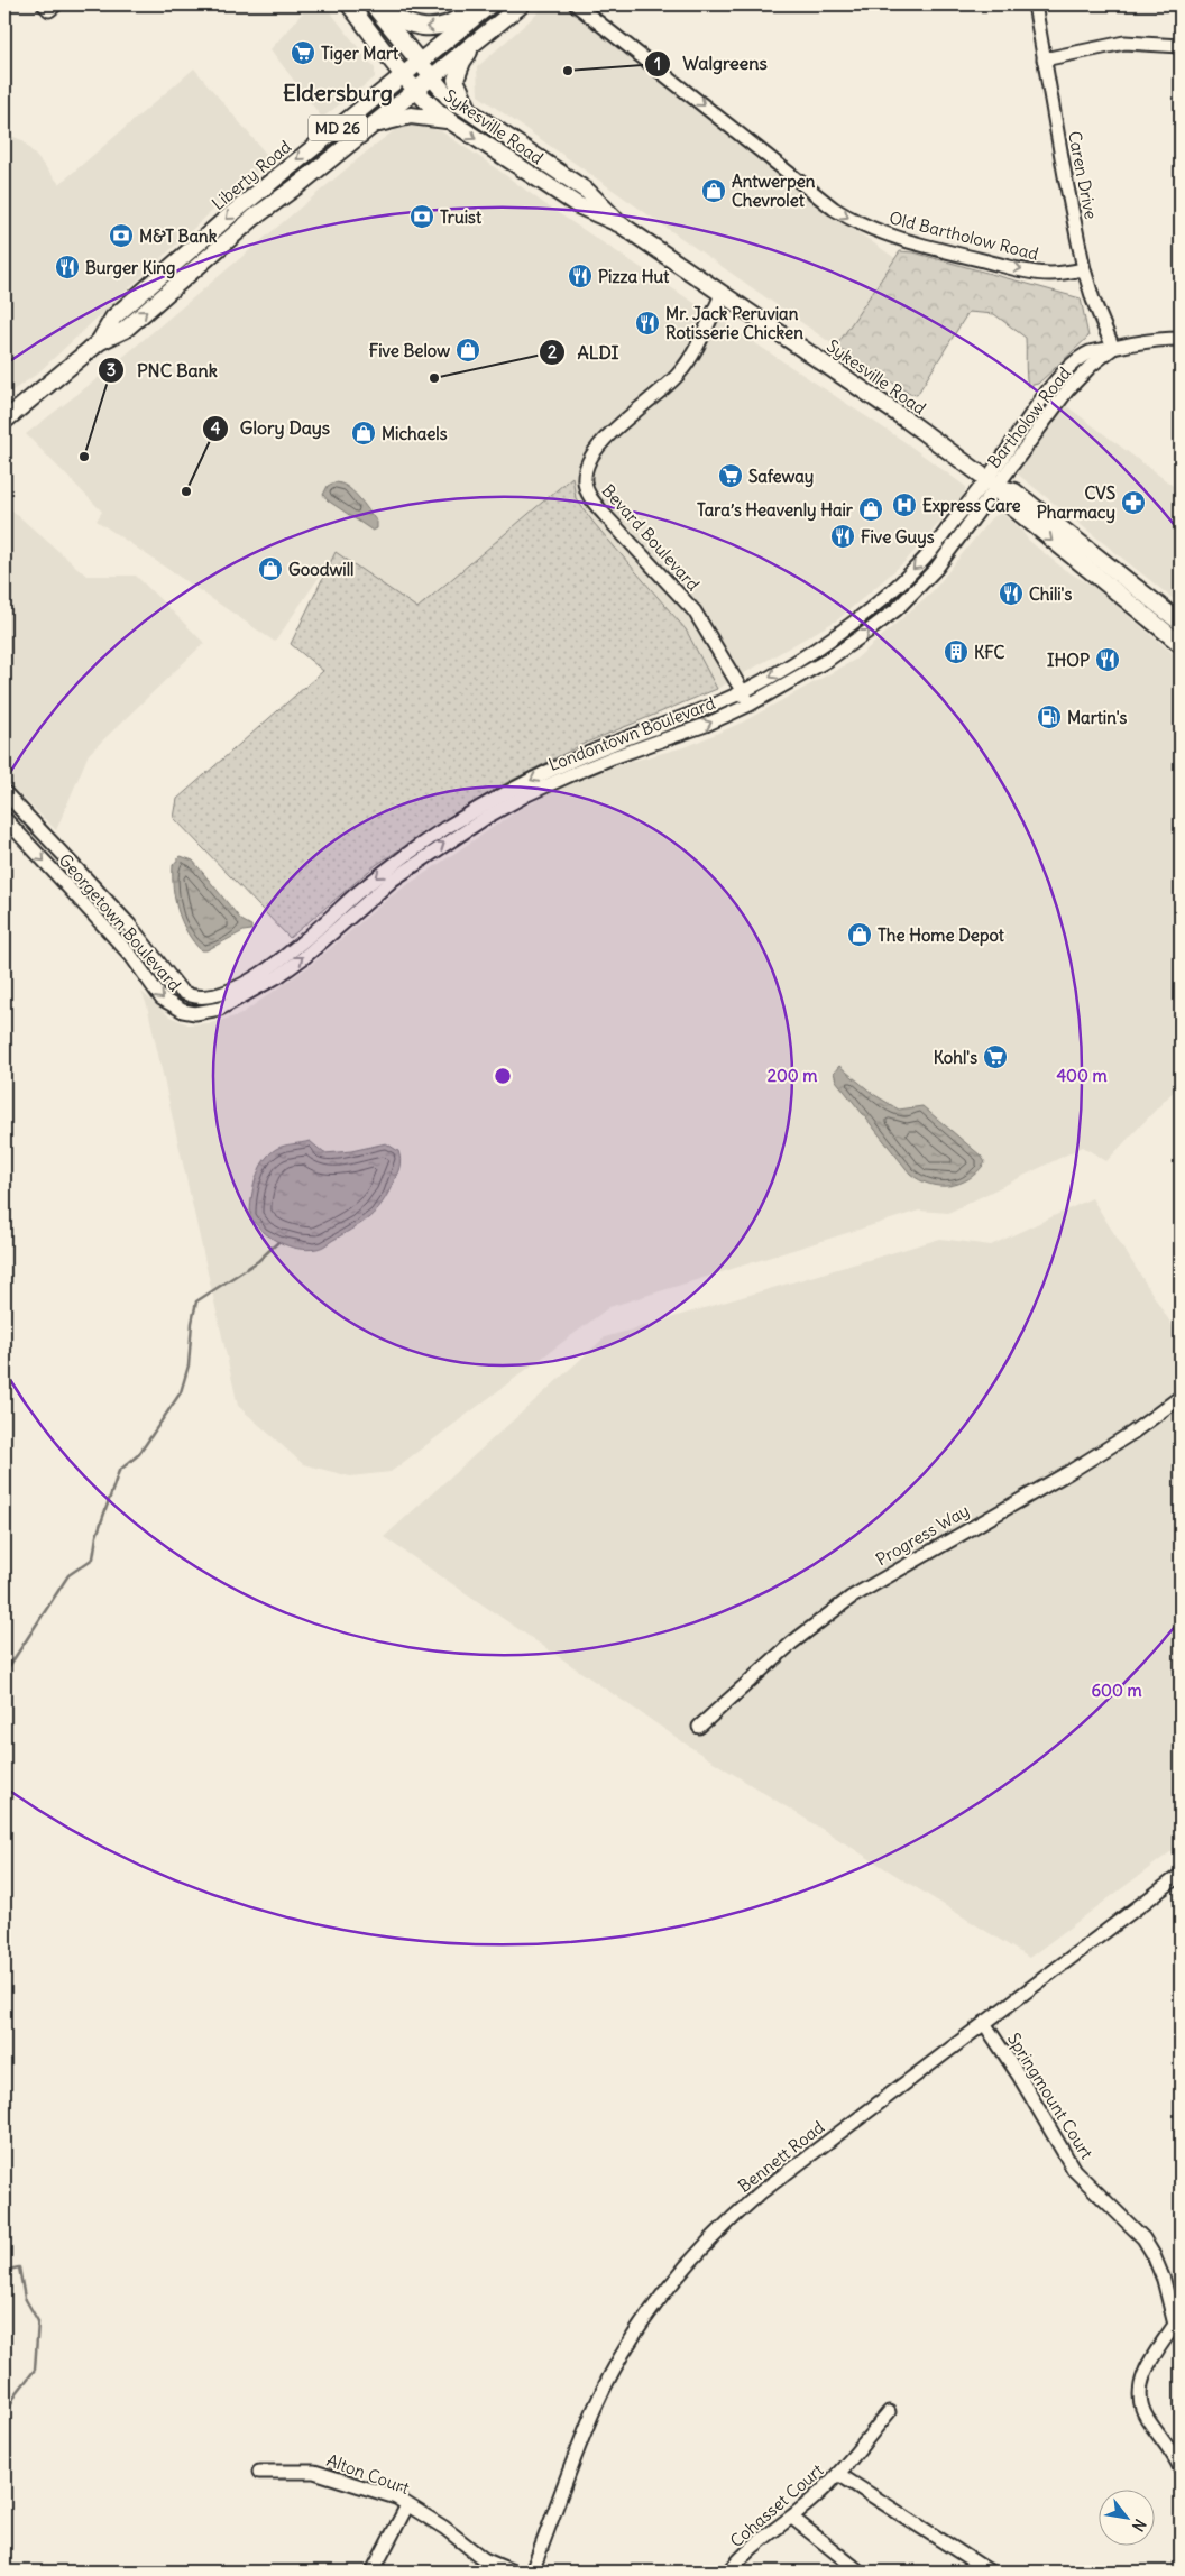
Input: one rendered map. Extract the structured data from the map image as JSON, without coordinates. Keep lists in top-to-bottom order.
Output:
{
  "streets": {
    "main road": ["Sykesville Road", "MD 26", "Liberty Road"],
    "street": [
      "Caren Drive",
      "Old Bartholow Road",
      "Bartholow Road",
      "Bevard Boulevard",
      "Londontown Boulevard",
      "Georgetown Boulevard",
      "Progress Way",
      "Springmount Court",
      "Bennett Road",
      "Alton Court",
      "Cohasset Court"
    ]
  },
  "crossings": [
    ["Sykesville Road", "Liberty Road"],
    ["Sykesville Road", "Bartholow Road"],
    ["Sykesville Road", "Bevard Boulevard"],
    ["Sykesville Road", "Londontown Boulevard"],
    ["Caren Drive", "Old Bartholow Road"],
    ["Caren Drive", "Bartholow Road"],
    ["Bartholow Road", "Londontown Boulevard"],
    ["Bevard Boulevard", "Londontown Boulevard"],
    ["Londontown Boulevard", "Georgetown Boulevard"],
    ["Springmount Court", "Bennett Road"]
  ],
  "one_way": ["Old Bartholow Road"],
  "districts": ["Eldersburg"],
  "places": {
    "supermarket": ["Tiger Mart", "Safeway", "Kohl's"],
    "other": [
      "Walgreens",
      "ALDI",
      "PNC Bank",
      "Glory Days"
    ],
    "shop": [
      "Antwerpen Chevrolet",
      "Five Below",
      "Michaels",
      "Tara’s Heavenly Hair",
      "Goodwill",
      "The Home Depot"
    ],
    "bank": ["Truist", "M&T Bank"],
    "restaurant": [
      "Burger King",
      "Pizza Hut",
      "Mr. Jack Peruvian Rotisserie Chicken",
      "Five Guys",
      "Chili's",
      "IHOP"
    ],
    "pharmacy": ["CVS Pharmacy"],
    "hospital": ["Express Care"],
    "building": ["KFC"],
    "fuel station": ["Martin's"]
  },
  "north": "bottom right",
  "rings": ["200 m", "400 m", "600 m"]
}
